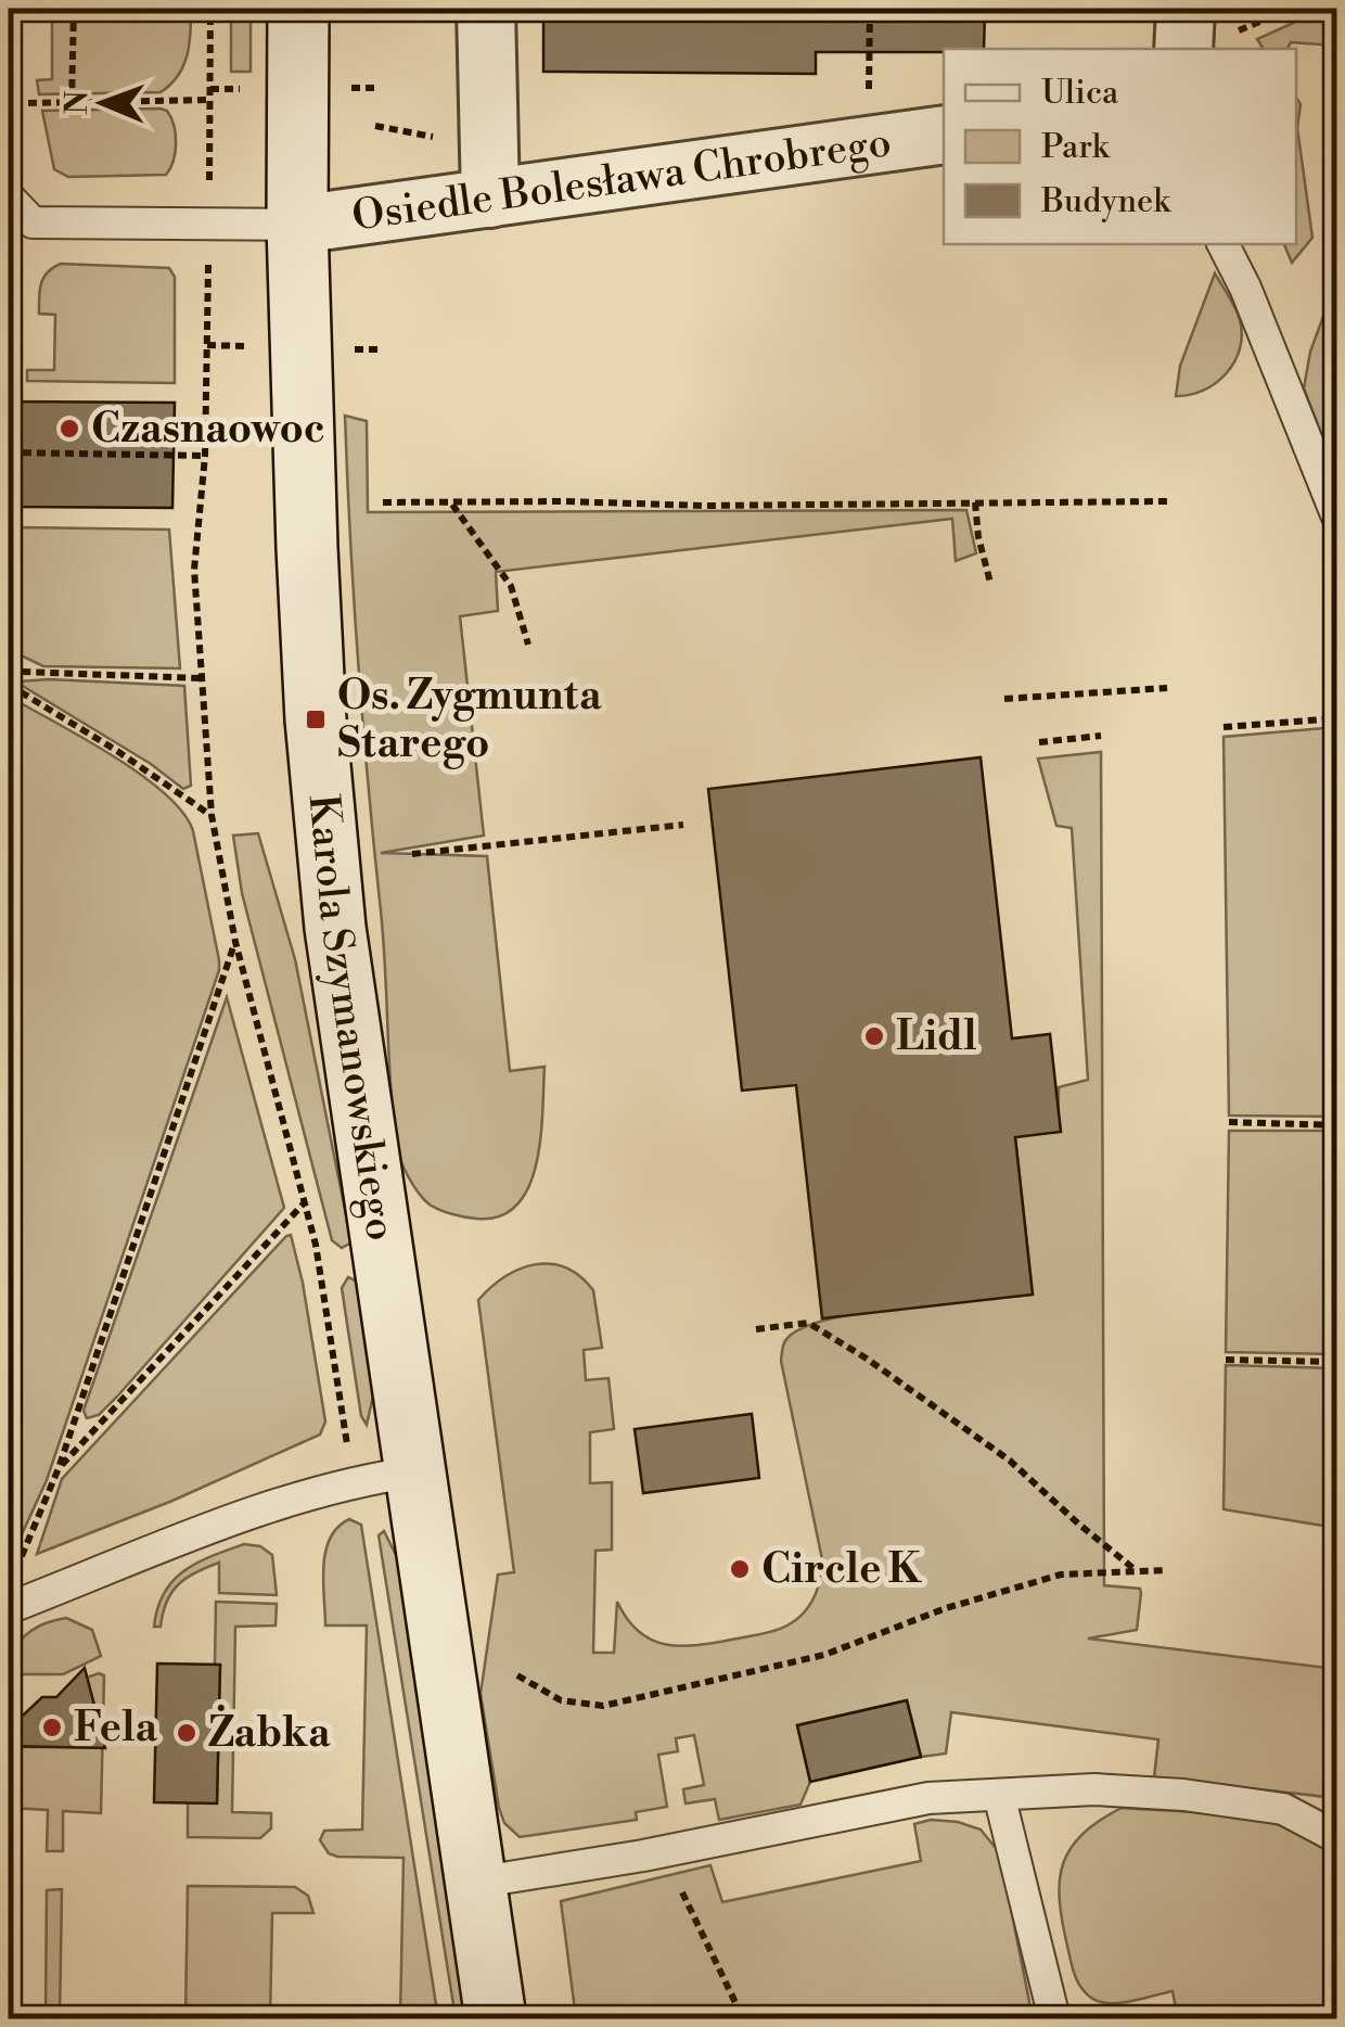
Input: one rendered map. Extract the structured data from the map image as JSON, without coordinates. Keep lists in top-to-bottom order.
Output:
{
  "streets": {
    "street": ["Osiedle Bolesława Chrobrego", "Karola Szymanowskiego"]
  },
  "crossings": [
    ["Osiedle Bolesława Chrobrego", "Karola Szymanowskiego"]
  ],
  "places": {
    "other": [
      "Czasnaowoc",
      "Lidl",
      "Circle K",
      "Fela",
      "Żabka"
    ],
    "transit": ["Os. Zygmunta Starego"]
  },
  "legend": ["Ulica", "Park", "Budynek"],
  "north": "left"
}
